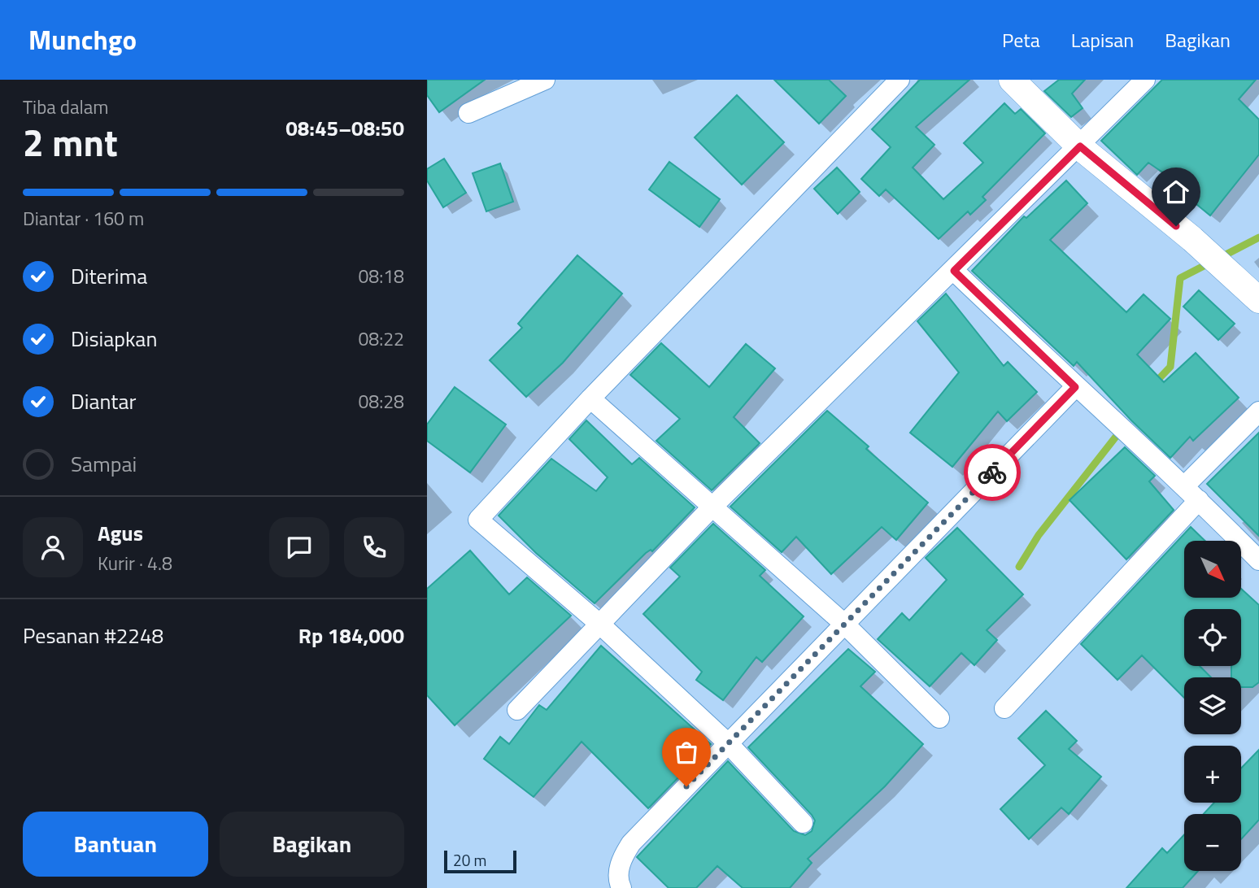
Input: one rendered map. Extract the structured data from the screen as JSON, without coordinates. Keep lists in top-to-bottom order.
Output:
{
  "scale_bar": "20 m",
  "north": "bottom right",
  "page": {
    "header": "Munchgo",
    "nav": ["Peta", "Lapisan", "Bagikan"],
    "heading": ["2 mnt", "Tiba dalam", "08:45–08:50"],
    "panel": [
      "Agus",
      "Kurir · 4.8",
      "Pesanan #2248",
      "Rp 184,000"
    ],
    "bar": "Diantar · 160 m",
    "list": [
      ["Diterima", "08:18"],
      ["Disiapkan", "08:22"],
      ["Diantar", "08:28"],
      "Sampai"
    ],
    "map_buttons": ["+", "−"],
    "buttons": ["Bantuan", "Bagikan"],
    "scale": "20 m"
  }
}
